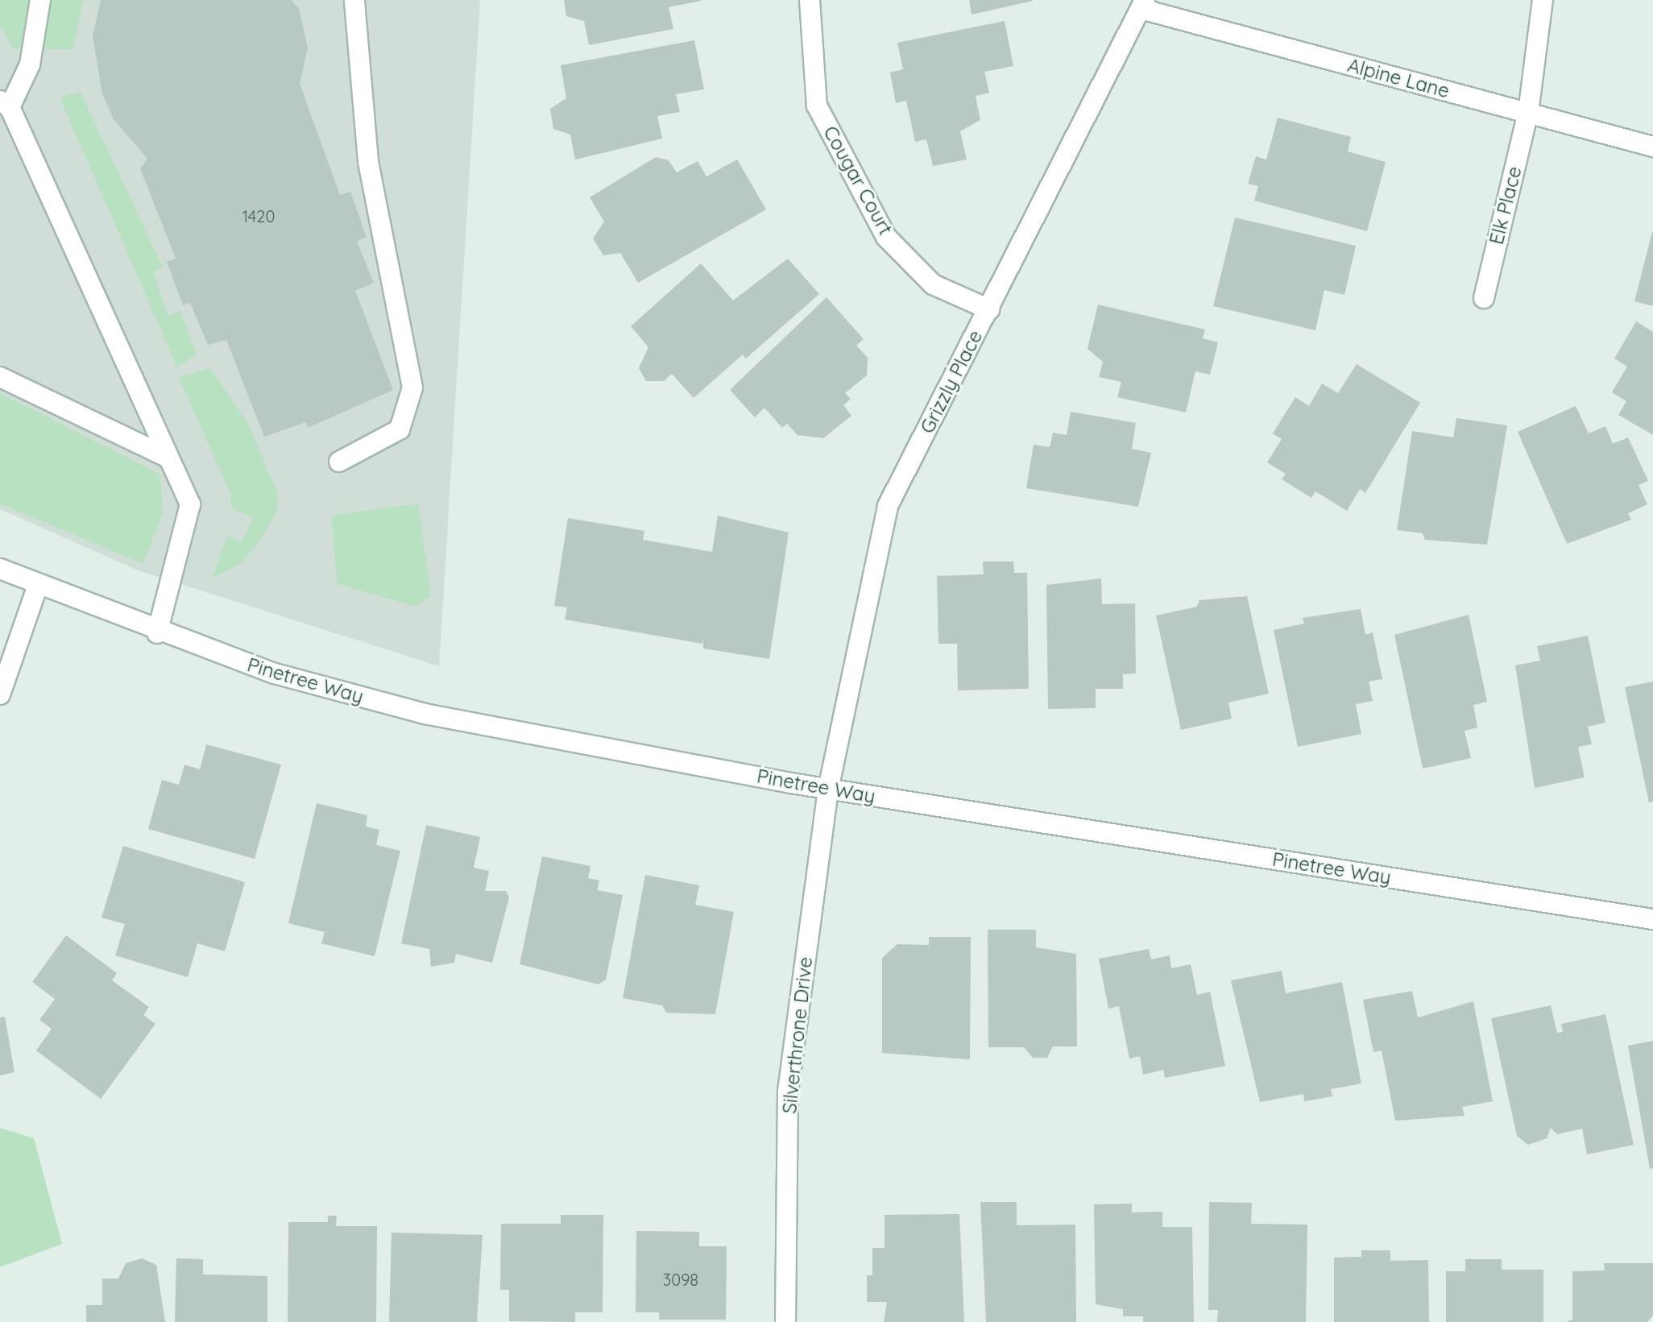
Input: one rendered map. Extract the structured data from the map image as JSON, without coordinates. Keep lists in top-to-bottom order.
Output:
{
  "streets": {
    "street": [
      "Alpine Lane",
      "Cougar Court",
      "Elk Place",
      "Grizzly Place",
      "Pinetree Way",
      "Silverthrone Drive"
    ]
  },
  "crossings": [
    ["Alpine Lane", "Elk Place"],
    ["Alpine Lane", "Grizzly Place"],
    ["Cougar Court", "Grizzly Place"],
    ["Grizzly Place", "Pinetree Way"],
    ["Grizzly Place", "Silverthrone Drive"],
    ["Pinetree Way", "Silverthrone Drive"]
  ],
  "house_numbers": ["1420", "3098"]
}
